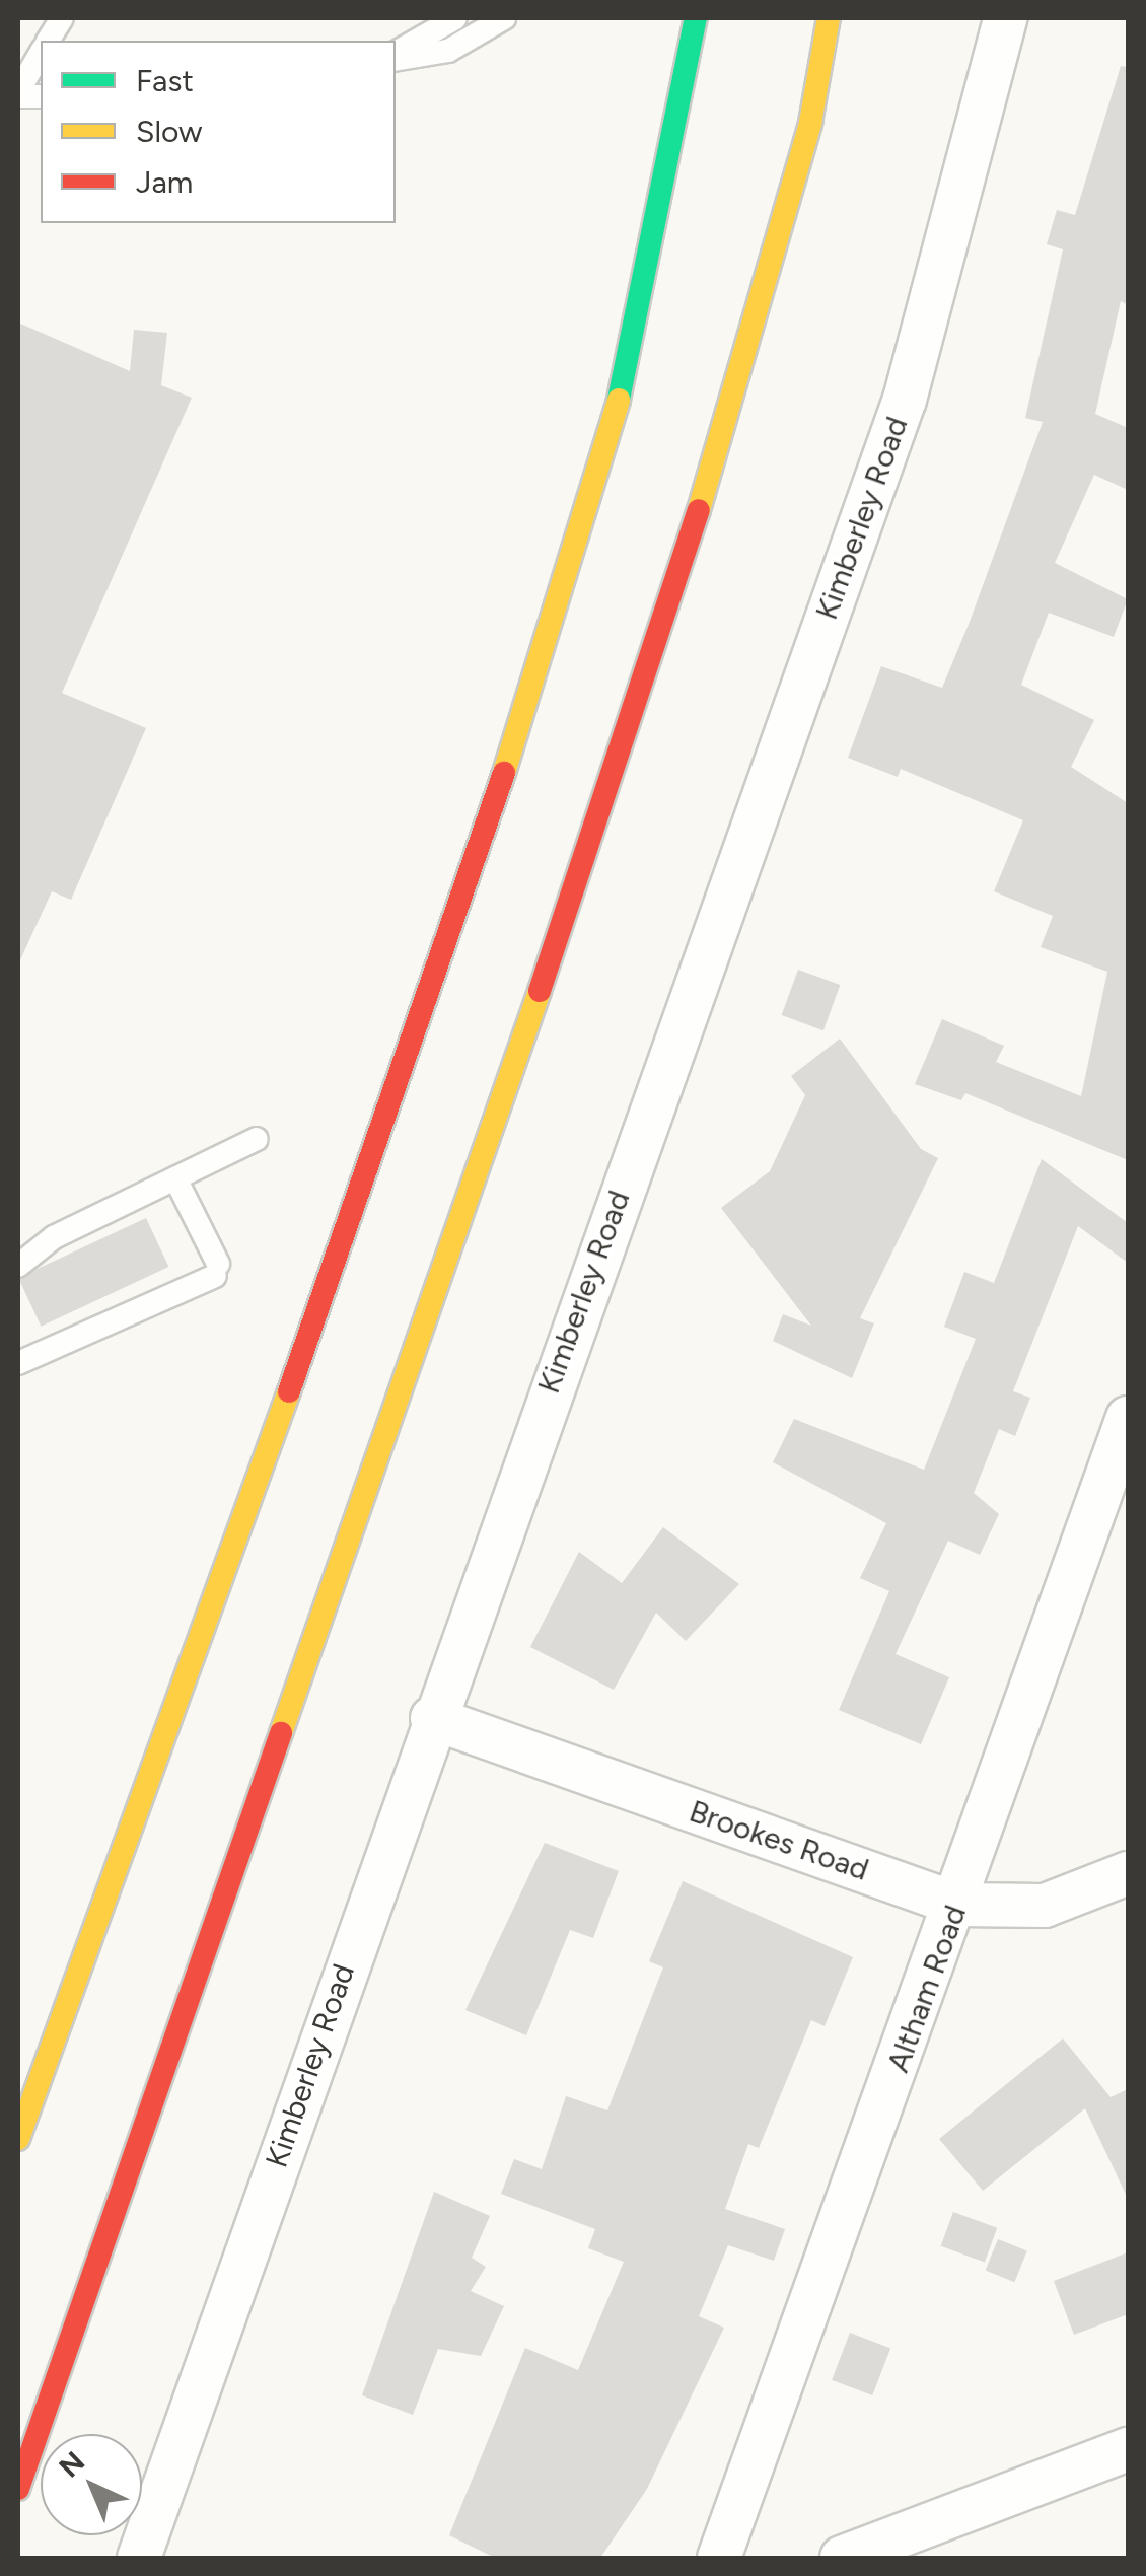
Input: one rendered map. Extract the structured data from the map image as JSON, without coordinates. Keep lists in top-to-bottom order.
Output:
{
  "streets": {
    "street": ["Kimberley Road", "Brookes Road", "Altham Road"]
  },
  "crossings": [
    ["Kimberley Road", "Brookes Road"],
    ["Brookes Road", "Altham Road"]
  ],
  "legend": ["Fast", "Slow", "Jam"],
  "north": "top left"
}
